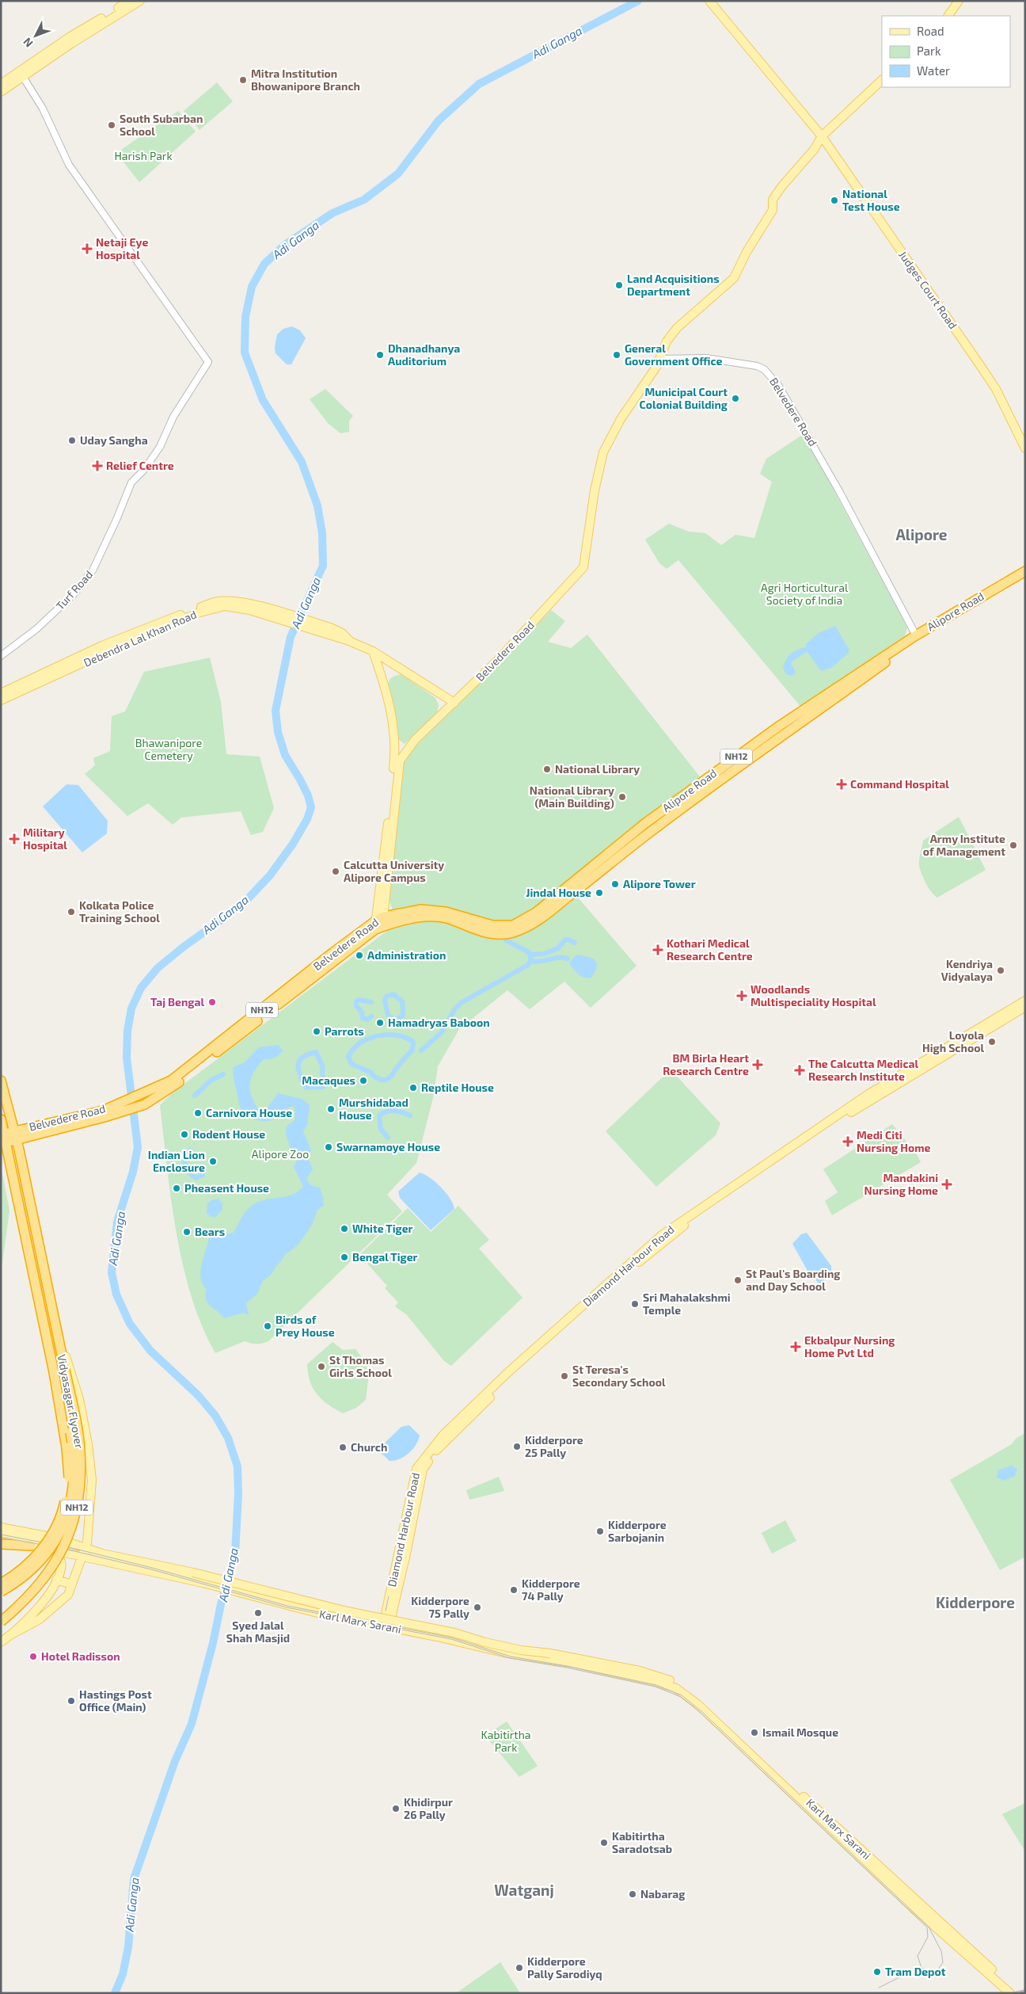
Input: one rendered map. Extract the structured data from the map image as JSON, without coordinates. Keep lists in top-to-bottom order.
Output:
{
  "streets": {
    "highway": [
      "Belvedere Road",
      "Alipore Road",
      "NH12",
      "Vidyasagar Flyover"
    ],
    "main road": [
      "Judges Court Road",
      "Debendra Lal Khan Road",
      "Diamond Harbour Road",
      "Karl Marx Sarani"
    ],
    "street": ["Turf Road"]
  },
  "crossings": [
    ["Belvedere Road", "Alipore Road"],
    ["Belvedere Road", "Debendra Lal Khan Road"],
    ["Belvedere Road", "NH12"],
    ["Belvedere Road", "Vidyasagar Flyover"],
    ["NH12", "Vidyasagar Flyover"],
    ["Diamond Harbour Road", "Karl Marx Sarani"]
  ],
  "districts": ["Alipore", "Kidderpore", "Watganj"],
  "water": ["Adi Ganga"],
  "parks": [
    "Harish Park",
    "Agri Horticultural Society of India",
    "Bhawanipore Cemetery",
    "Alipore Zoo",
    "Kabitirtha Park"
  ],
  "places": {
    "other": [
      "Mitra Institution Bhowanipore Branch",
      "South Subarban School",
      "National Test House",
      "Land Acquisitions Department",
      "Dhanadhanya Auditorium",
      "General Government Office",
      "Municipal Court Colonial Building",
      "Uday Sangha",
      "National Library",
      "National Library (Main Building)",
      "Army Institute of Management",
      "Calcutta University Alipore Campus",
      "Alipore Tower",
      "Jindal House",
      "Kolkata Police Training School",
      "Administration",
      "Kendriya Vidyalaya",
      "Taj Bengal",
      "Hamadryas Baboon",
      "Parrots",
      "Loyola High School",
      "Macaques",
      "Reptile House",
      "Murshidabad House",
      "Carnivora House",
      "Rodent House",
      "Swarnamoye House",
      "Indian Lion Enclosure",
      "Pheasent House",
      "White Tiger",
      "Bears",
      "Bengal Tiger",
      "St Paul's Boarding and Day School",
      "Sri Mahalakshmi Temple",
      "Birds of Prey House",
      "St Thomas Girls School",
      "St Teresa's Secondary School",
      "Kidderpore 25 Pally",
      "Church",
      "Kidderpore Sarbojanin",
      "Kidderpore 74 Pally",
      "Kidderpore 75 Pally",
      "Syed Jalal Shah Masjid",
      "Hotel Radisson",
      "Hastings Post Office (Main)",
      "Ismail Mosque",
      "Khidirpur 26 Pally",
      "Kabitirtha Saradotsab",
      "Nabarag",
      "Kidderpore Pally Sarodiyq",
      "Tram Depot"
    ],
    "health": [
      "Netaji Eye Hospital",
      "Relief Centre",
      "Command Hospital",
      "Military Hospital",
      "Kothari Medical Research Centre",
      "Woodlands Multispeciality Hospital",
      "BM Birla Heart Research Centre",
      "The Calcutta Medical Research Institute",
      "Medi Citi Nursing Home",
      "Mandakini Nursing Home",
      "Ekbalpur Nursing Home Pvt Ltd"
    ]
  },
  "legend": ["Road", "Park", "Water"],
  "north": "bottom left"
}
